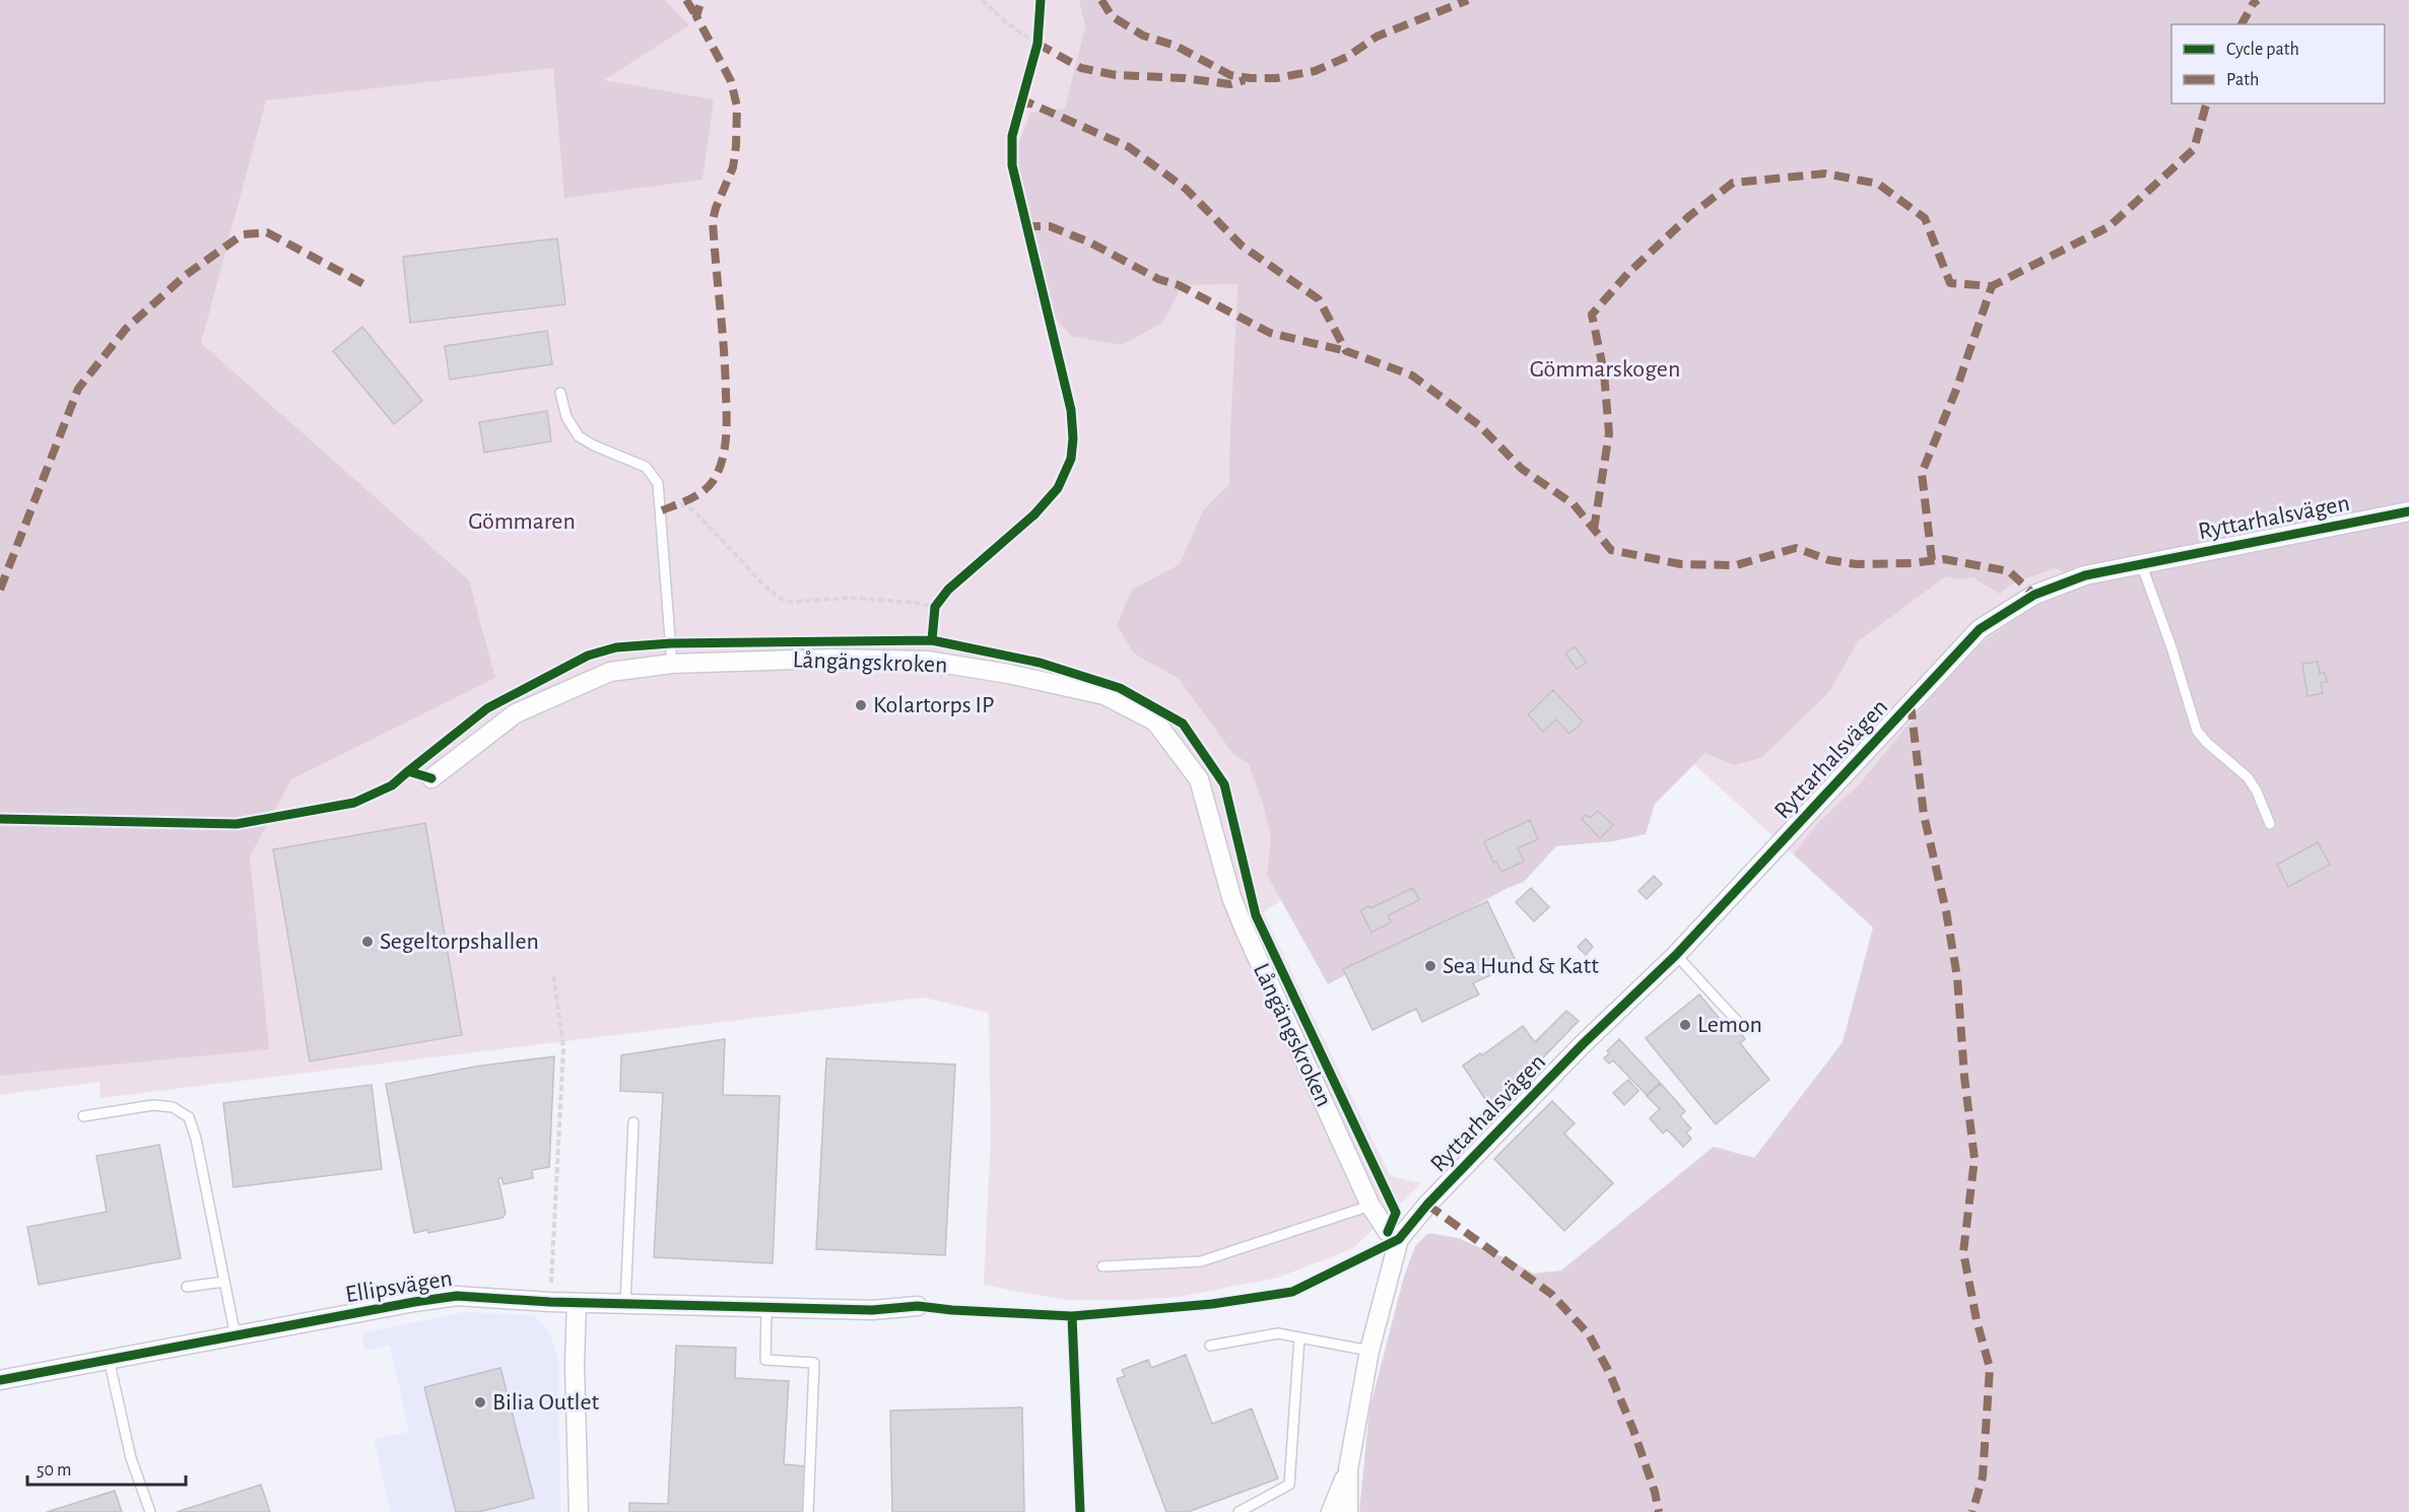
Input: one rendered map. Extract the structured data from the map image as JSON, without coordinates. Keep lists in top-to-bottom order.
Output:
{
  "streets": {
    "street": ["Ryttarhalsvägen", "Långängskroken", "Ellipsvägen"]
  },
  "crossings": [
    ["Ryttarhalsvägen", "Långängskroken"]
  ],
  "parks": ["Gömmarskogen", "Gömmaren"],
  "places": [
    "Kolartorps IP",
    "Segeltorpshallen",
    "Sea Hund & Katt",
    "Lemon",
    "Bilia Outlet"
  ],
  "legend": ["Cycle path", "Path"],
  "scale_bar": "50 m"
}
